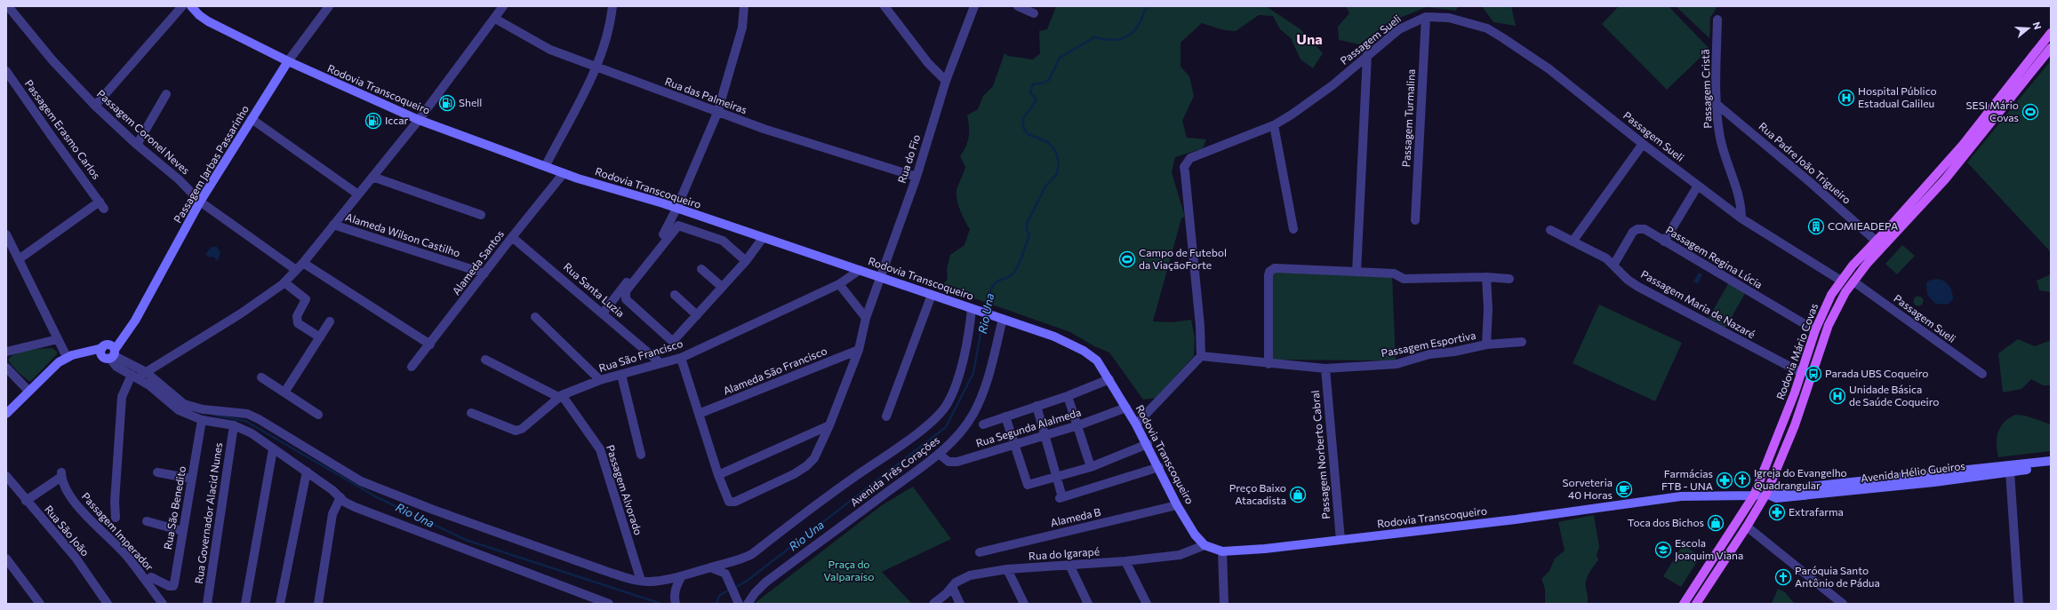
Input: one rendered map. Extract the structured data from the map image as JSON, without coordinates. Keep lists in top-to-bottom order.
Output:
{
  "streets": {
    "main road": [
      "Rodovia Transcoqueiro",
      "Passagem Jarbas Passarinho",
      "Rodovia Mário Covas",
      "Avenida Hélio Gueiros"
    ],
    "street": [
      "Passagem Sueli",
      "Passagem Cristã",
      "Rua das Palmeiras",
      "Passagem Turmalina",
      "Passagem Erasmo Carlos",
      "Passagem Coronel Neves",
      "Rua do Fio",
      "Rua Padre João Trigueiro",
      "Alameda Wilson Castilho",
      "Passagem Regina Lúcia",
      "Alameda Santos",
      "Rua Santa Luzia",
      "Passagem Maria de Nazaré",
      "Passagem Esportiva",
      "Rua São Francisco",
      "Alameda São Francisco",
      "Rua Segunda Alalmeda",
      "Passagem Norberto Cabral",
      "Avenida Três Corações",
      "Passagem Alvorado",
      "Rua São Benedito",
      "Rua Governador Alacid Nunes",
      "Alameda B",
      "Rua São João",
      "Passagem Imperador",
      "Rua do Igarapé"
    ]
  },
  "crossings": [
    ["Passagem Sueli", "Passagem Cristã"],
    ["Passagem Sueli", "Passagem Turmalina"],
    ["Passagem Sueli", "Passagem Esportiva"],
    ["Passagem Sueli", "Rodovia Mário Covas"],
    ["Passagem Cristã", "Rua Padre João Trigueiro"],
    ["Rodovia Transcoqueiro", "Rua do Fio"],
    ["Rodovia Transcoqueiro", "Passagem Jarbas Passarinho"],
    ["Rodovia Transcoqueiro", "Alameda Santos"],
    ["Rodovia Transcoqueiro", "Rodovia Mário Covas"],
    ["Rodovia Transcoqueiro", "Rua São Francisco"],
    ["Rodovia Transcoqueiro", "Rua Segunda Alalmeda"],
    ["Rodovia Transcoqueiro", "Passagem Norberto Cabral"],
    ["Rodovia Transcoqueiro", "Avenida Três Corações"],
    ["Rodovia Transcoqueiro", "Avenida Hélio Gueiros"],
    ["Rodovia Transcoqueiro", "Alameda B"],
    ["Rodovia Transcoqueiro", "Rua do Igarapé"],
    ["Rua das Palmeiras", "Rua do Fio"],
    ["Passagem Coronel Neves", "Passagem Jarbas Passarinho"],
    ["Rua do Fio", "Alameda São Francisco"],
    ["Rua Padre João Trigueiro", "Rodovia Mário Covas"],
    ["Alameda Wilson Castilho", "Alameda Santos"],
    ["Passagem Regina Lúcia", "Passagem Maria de Nazaré"],
    ["Passagem Regina Lúcia", "Rodovia Mário Covas"],
    ["Alameda Santos", "Rua Santa Luzia"],
    ["Rua Santa Luzia", "Rua São Francisco"],
    ["Passagem Maria de Nazaré", "Rodovia Mário Covas"],
    ["Passagem Esportiva", "Passagem Norberto Cabral"],
    ["Rodovia Mário Covas", "Avenida Hélio Gueiros"],
    ["Rua São Francisco", "Passagem Alvorado"],
    ["Rua Segunda Alalmeda", "Avenida Três Corações"],
    ["Avenida Três Corações", "Passagem Alvorado"],
    ["Avenida Três Corações", "Rua São Benedito"],
    ["Rua São João", "Passagem Imperador"]
  ],
  "districts": ["Una"],
  "water": ["Rio Una"],
  "parks": ["Praça do Valparaíso"],
  "places": {
    "hospital": ["Hospital Público Estadual Galileu", "Unidade Básica de Saúde Coqueiro"],
    "fuel station": ["Shell", "Iccar"],
    "sports": ["SESI Mário Covas", "Campo de Futebol da ViaçãoForte"],
    "building": ["COMIEADEPA"],
    "bus stop": ["Parada UBS Coqueiro"],
    "church": ["Igreja do Evangelho Quadrangular", "Paróquia Santo Antônio de Pádua"],
    "pharmacy": ["Farmácias FTB - UNA", "Extrafarma"],
    "cafe": ["Sorveteria 40 Horas"],
    "shop": ["Preço Baixo Atacadista", "Toca dos Bichos"],
    "school or university": ["Escola Joaquim Viana"]
  },
  "north": "right"
}
